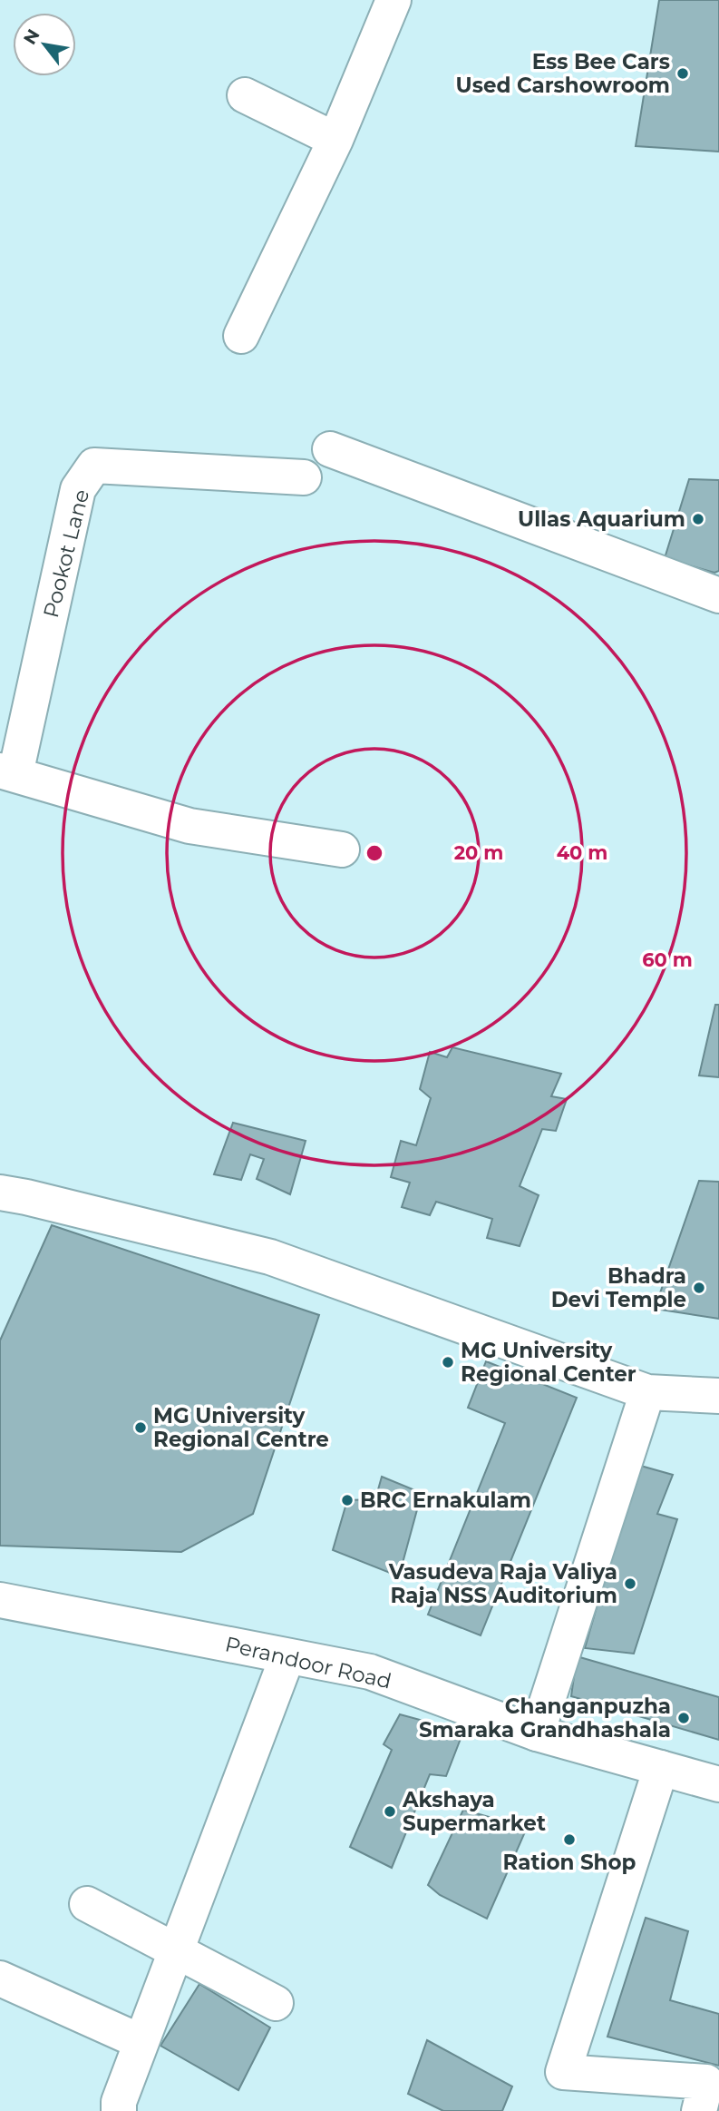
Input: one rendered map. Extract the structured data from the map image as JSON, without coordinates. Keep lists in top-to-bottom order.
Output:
{
  "streets": {
    "street": ["Pookot Lane", "Perandoor Road"]
  },
  "places": [
    "Ess Bee Cars Used Carshowroom",
    "Ullas Aquarium",
    "Bhadra Devi Temple",
    "MG University Regional Center",
    "MG University Regional Centre",
    "BRC Ernakulam",
    "Vasudeva Raja Valiya Raja NSS Auditorium",
    "Changanpuzha Smaraka Grandhashala",
    "Akshaya Supermarket",
    "Ration Shop"
  ],
  "north": "top left",
  "rings": ["20 m", "40 m", "60 m"]
}
